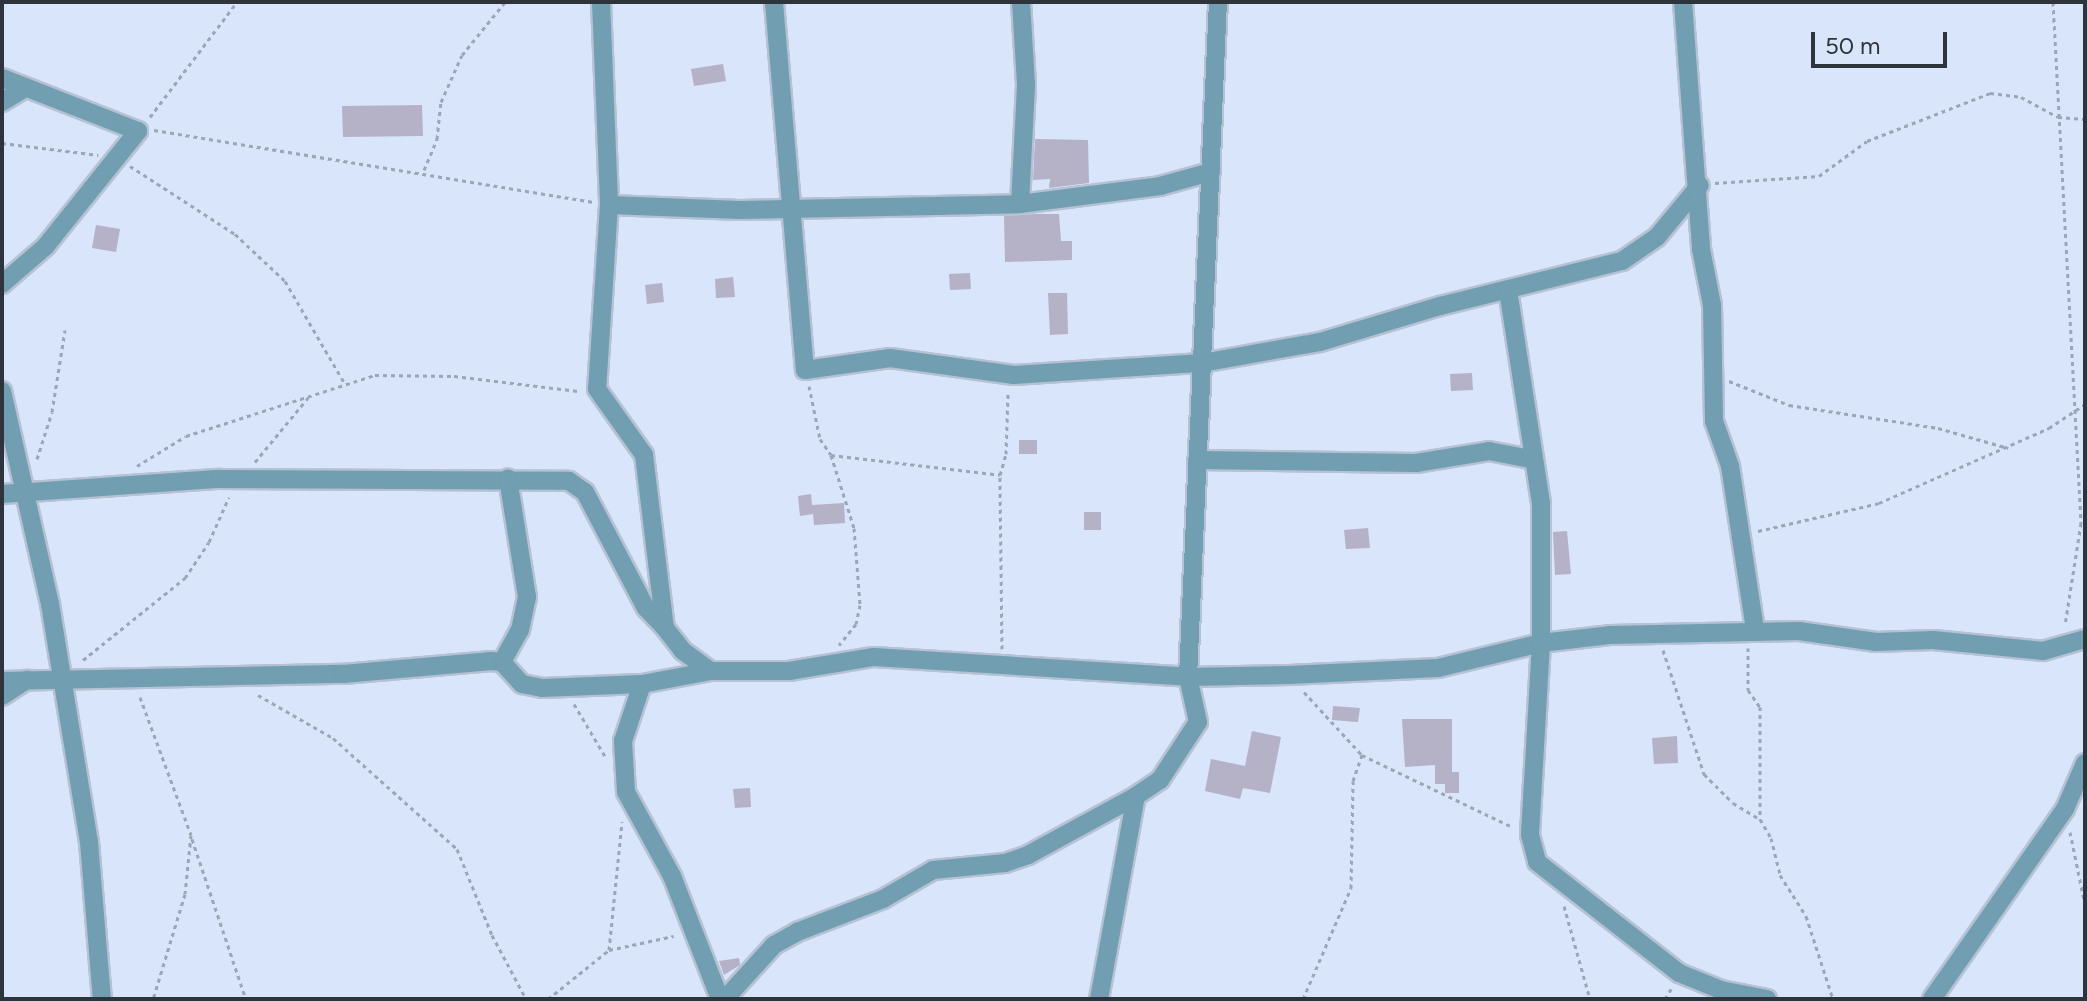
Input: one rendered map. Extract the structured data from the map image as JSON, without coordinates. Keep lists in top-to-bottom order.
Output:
{
  "scale_bar": "50 m"
}
